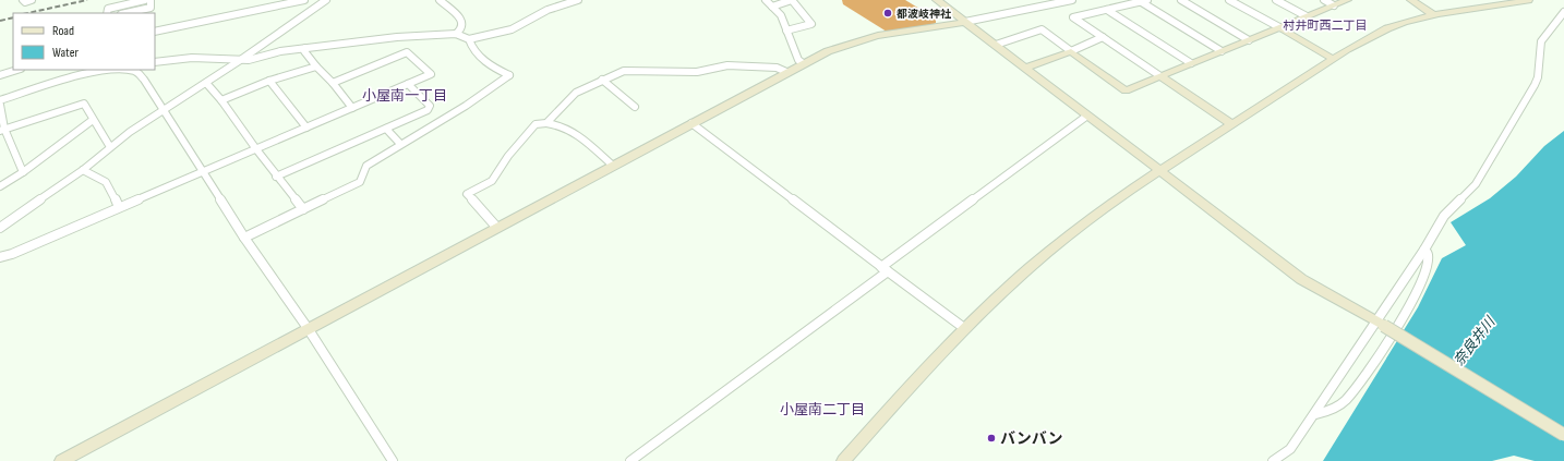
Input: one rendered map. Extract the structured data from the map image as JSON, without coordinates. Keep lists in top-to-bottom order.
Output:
{
  "districts": ["村井町西二丁目", "小屋南一丁目", "小屋南二丁目"],
  "water": ["奈良井川"],
  "places": ["都波岐神社", "バンバン"],
  "legend": ["Road", "Water"]
}
